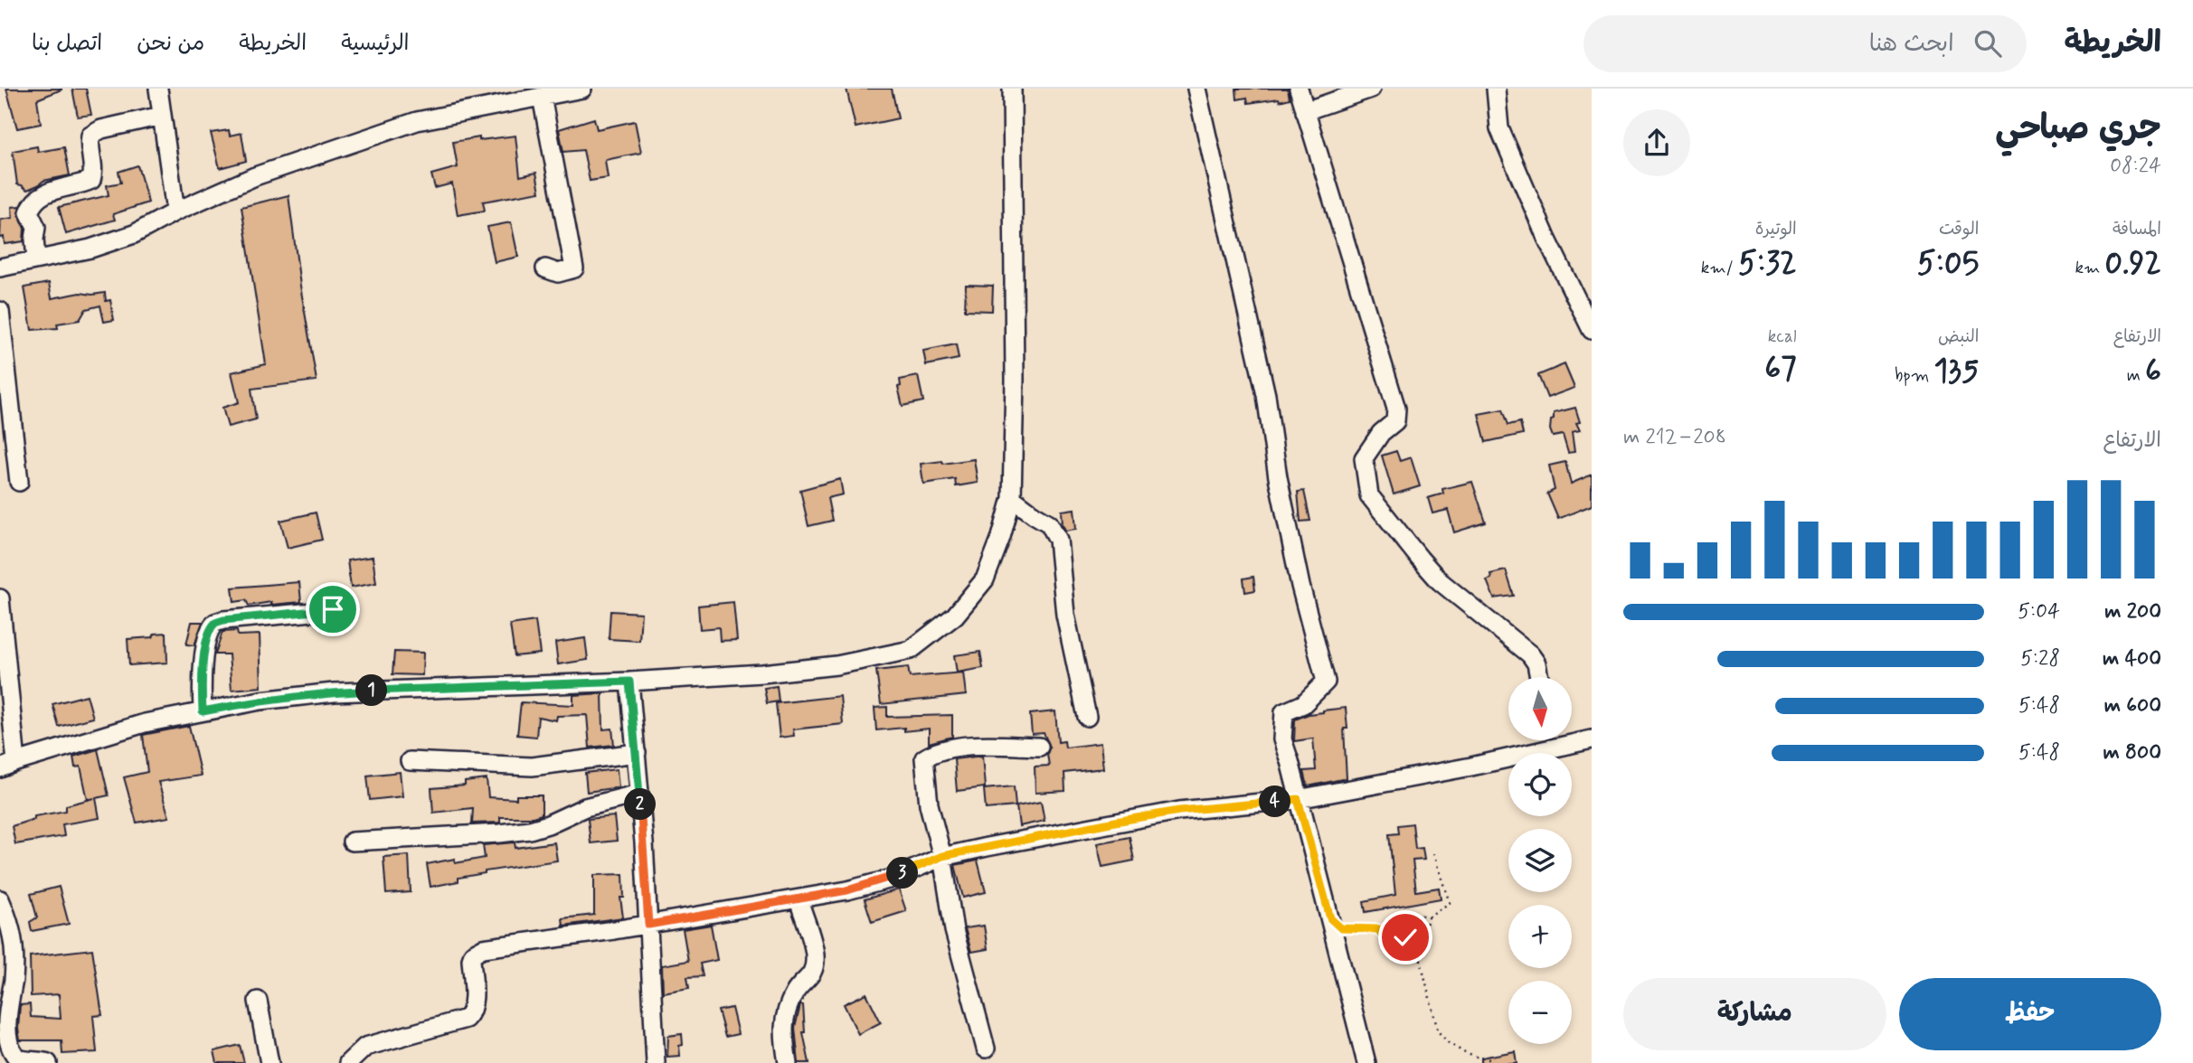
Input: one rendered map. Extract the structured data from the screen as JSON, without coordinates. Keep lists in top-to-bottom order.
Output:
{
  "north": "bottom",
  "page": {
    "header": "الخريطة",
    "search": "ابحث هنا",
    "nav": [
      "الرئيسية",
      "الخريطة",
      "من نحن",
      "اتصل بنا"
    ],
    "heading": ["جري صباحي", "08:24"],
    "stats": [
      ["المسافة", "0.92 km"],
      ["الوقت", "5:05"],
      ["الوتيرة", "5:32 /km"],
      ["الارتفاع", "6 m"],
      ["النبض", "135 bpm"],
      ["kcal", "67"]
    ],
    "chart": ["الارتفاع", "208–212 m"],
    "list": [
      {
        "name": "200 m",
        "note": "5:04"
      },
      {
        "name": "400 m",
        "note": "5:28"
      },
      {
        "name": "600 m",
        "note": "5:48"
      },
      {
        "name": "800 m",
        "note": "5:48"
      }
    ],
    "pins": [
      "1",
      "4",
      "2",
      "3"
    ],
    "map_buttons": ["+", "−"],
    "buttons": ["حفظ", "مشاركة"]
  }
}
